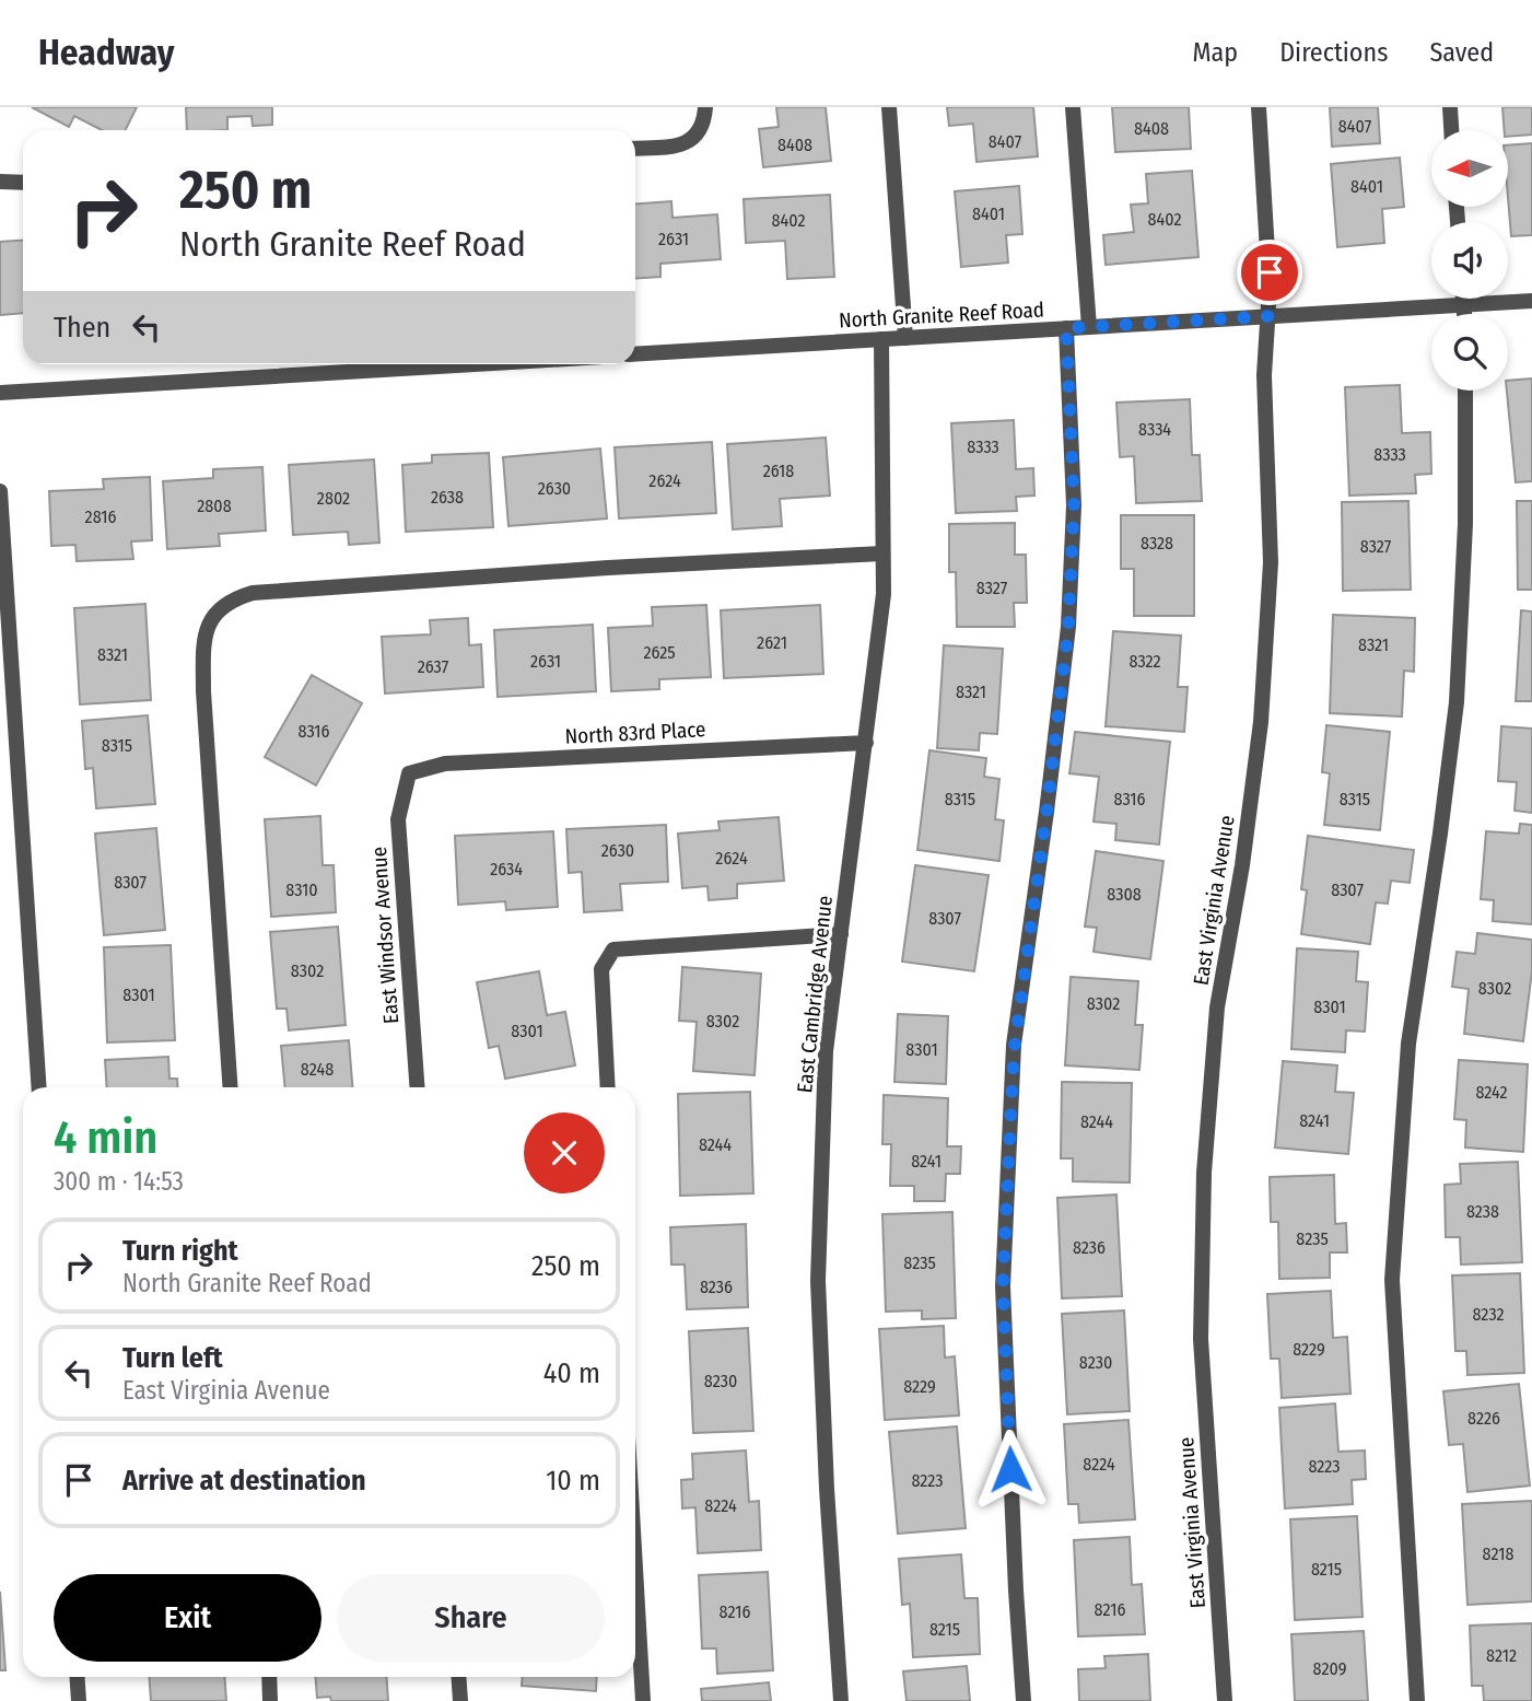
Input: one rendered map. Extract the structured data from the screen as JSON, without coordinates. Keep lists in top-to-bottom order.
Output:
{
  "streets": {
    "street": [
      "North Granite Reef Road",
      "North 83rd Place",
      "East Virginia Avenue",
      "East Windsor Avenue",
      "East Cambridge Avenue"
    ]
  },
  "crossings": [
    ["North Granite Reef Road", "East Virginia Avenue"],
    ["North Granite Reef Road", "East Cambridge Avenue"],
    ["North 83rd Place", "East Windsor Avenue"],
    ["North 83rd Place", "East Cambridge Avenue"]
  ],
  "house_numbers": [
    "8407",
    "8408",
    "8407",
    "8408",
    "8401",
    "8401",
    "8402",
    "8402",
    "2631",
    "8334",
    "8333",
    "8333",
    "2618",
    "2624",
    "2630",
    "2638",
    "2802",
    "2808",
    "2816",
    "8328",
    "8327",
    "8327",
    "2621",
    "8321",
    "2625",
    "8321",
    "2631",
    "8322",
    "2637",
    "8321",
    "8316",
    "8315",
    "8315",
    "8316",
    "8315",
    "2630",
    "2624",
    "2634",
    "8307",
    "8310",
    "8307",
    "8308",
    "8307",
    "8302",
    "8302",
    "8301",
    "8302",
    "8301",
    "8302",
    "8301",
    "8301",
    "8248",
    "8242",
    "8241",
    "8244",
    "8244",
    "8241",
    "8238",
    "8235",
    "8236",
    "8235",
    "8236",
    "8232",
    "8229",
    "8230",
    "8230",
    "8229",
    "8226",
    "8224",
    "8223",
    "8223",
    "8224",
    "8218",
    "8215",
    "8216",
    "8216",
    "8215",
    "8212",
    "8209"
  ],
  "north": "left",
  "page": {
    "header": "Headway",
    "nav": ["Map", "Directions", "Saved"],
    "turn": ["250 m", "North Granite Reef Road"],
    "then": "Then",
    "heading": ["4 min", "300 m · 14:53"],
    "list": [
      {
        "name": "Turn right",
        "note": "North Granite Reef Road",
        "value": "250 m"
      },
      {
        "name": "Turn left",
        "note": "East Virginia Avenue",
        "value": "40 m"
      },
      {
        "name": "Arrive at destination",
        "value": "10 m"
      }
    ],
    "buttons": ["Exit", "Share"]
  }
}
